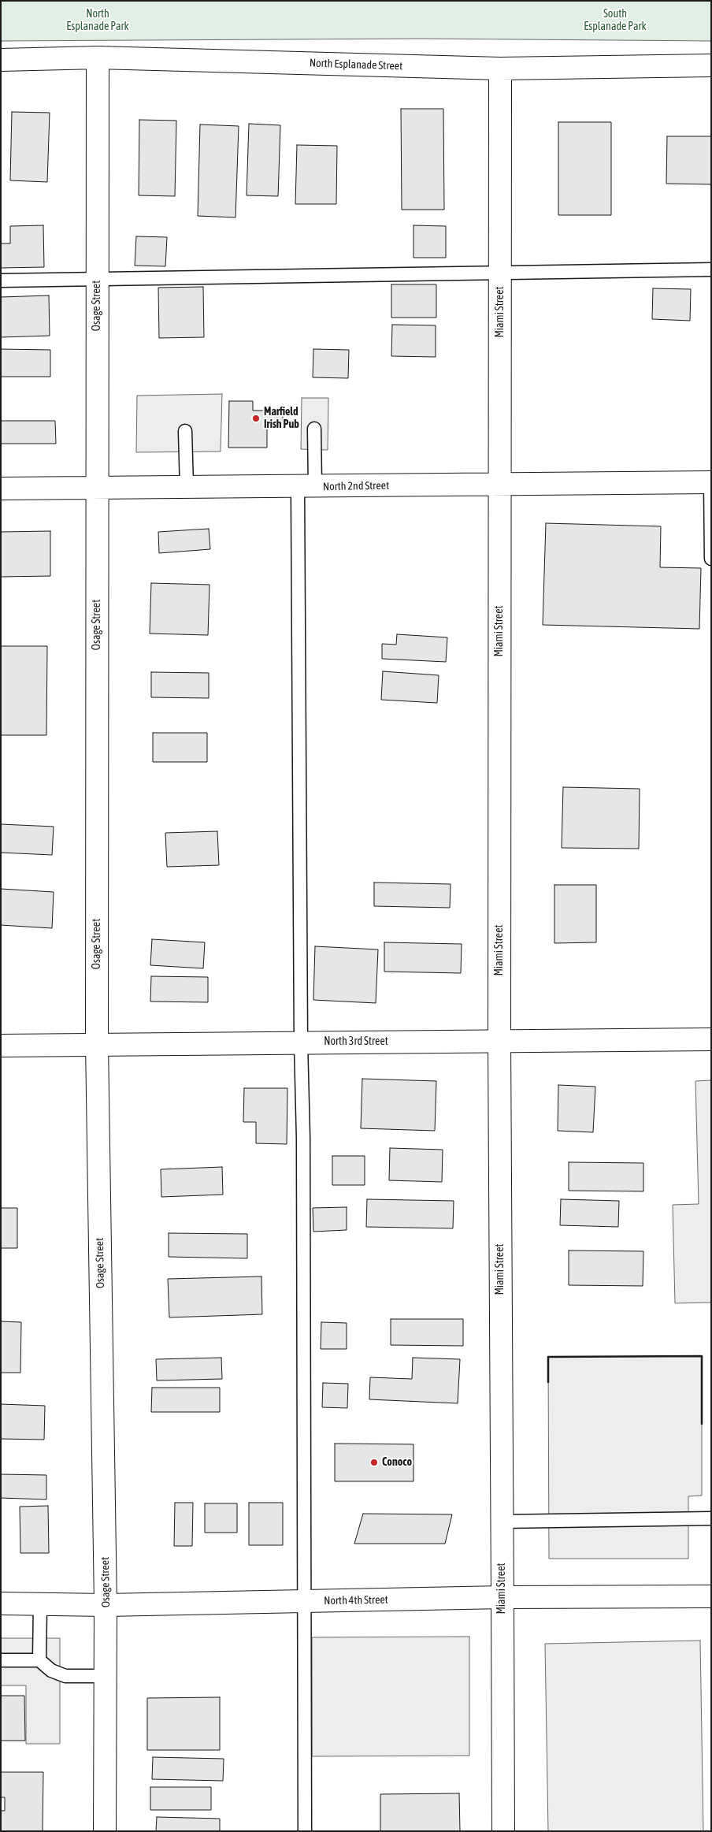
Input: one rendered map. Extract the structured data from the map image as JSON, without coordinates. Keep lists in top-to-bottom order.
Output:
{
  "streets": {
    "main road": [
      "North Esplanade Street",
      "Osage Street",
      "Miami Street",
      "North 2nd Street",
      "North 3rd Street",
      "North 4th Street"
    ]
  },
  "crossings": [
    ["North Esplanade Street", "Osage Street"],
    ["North Esplanade Street", "Miami Street"],
    ["Osage Street", "North 2nd Street"],
    ["Osage Street", "North 3rd Street"],
    ["Osage Street", "North 4th Street"],
    ["Miami Street", "North 2nd Street"],
    ["Miami Street", "North 3rd Street"],
    ["Miami Street", "North 4th Street"]
  ],
  "parks": ["North Esplanade Park", "South Esplanade Park"],
  "places": ["Marfield Irish Pub", "Conoco"]
}
